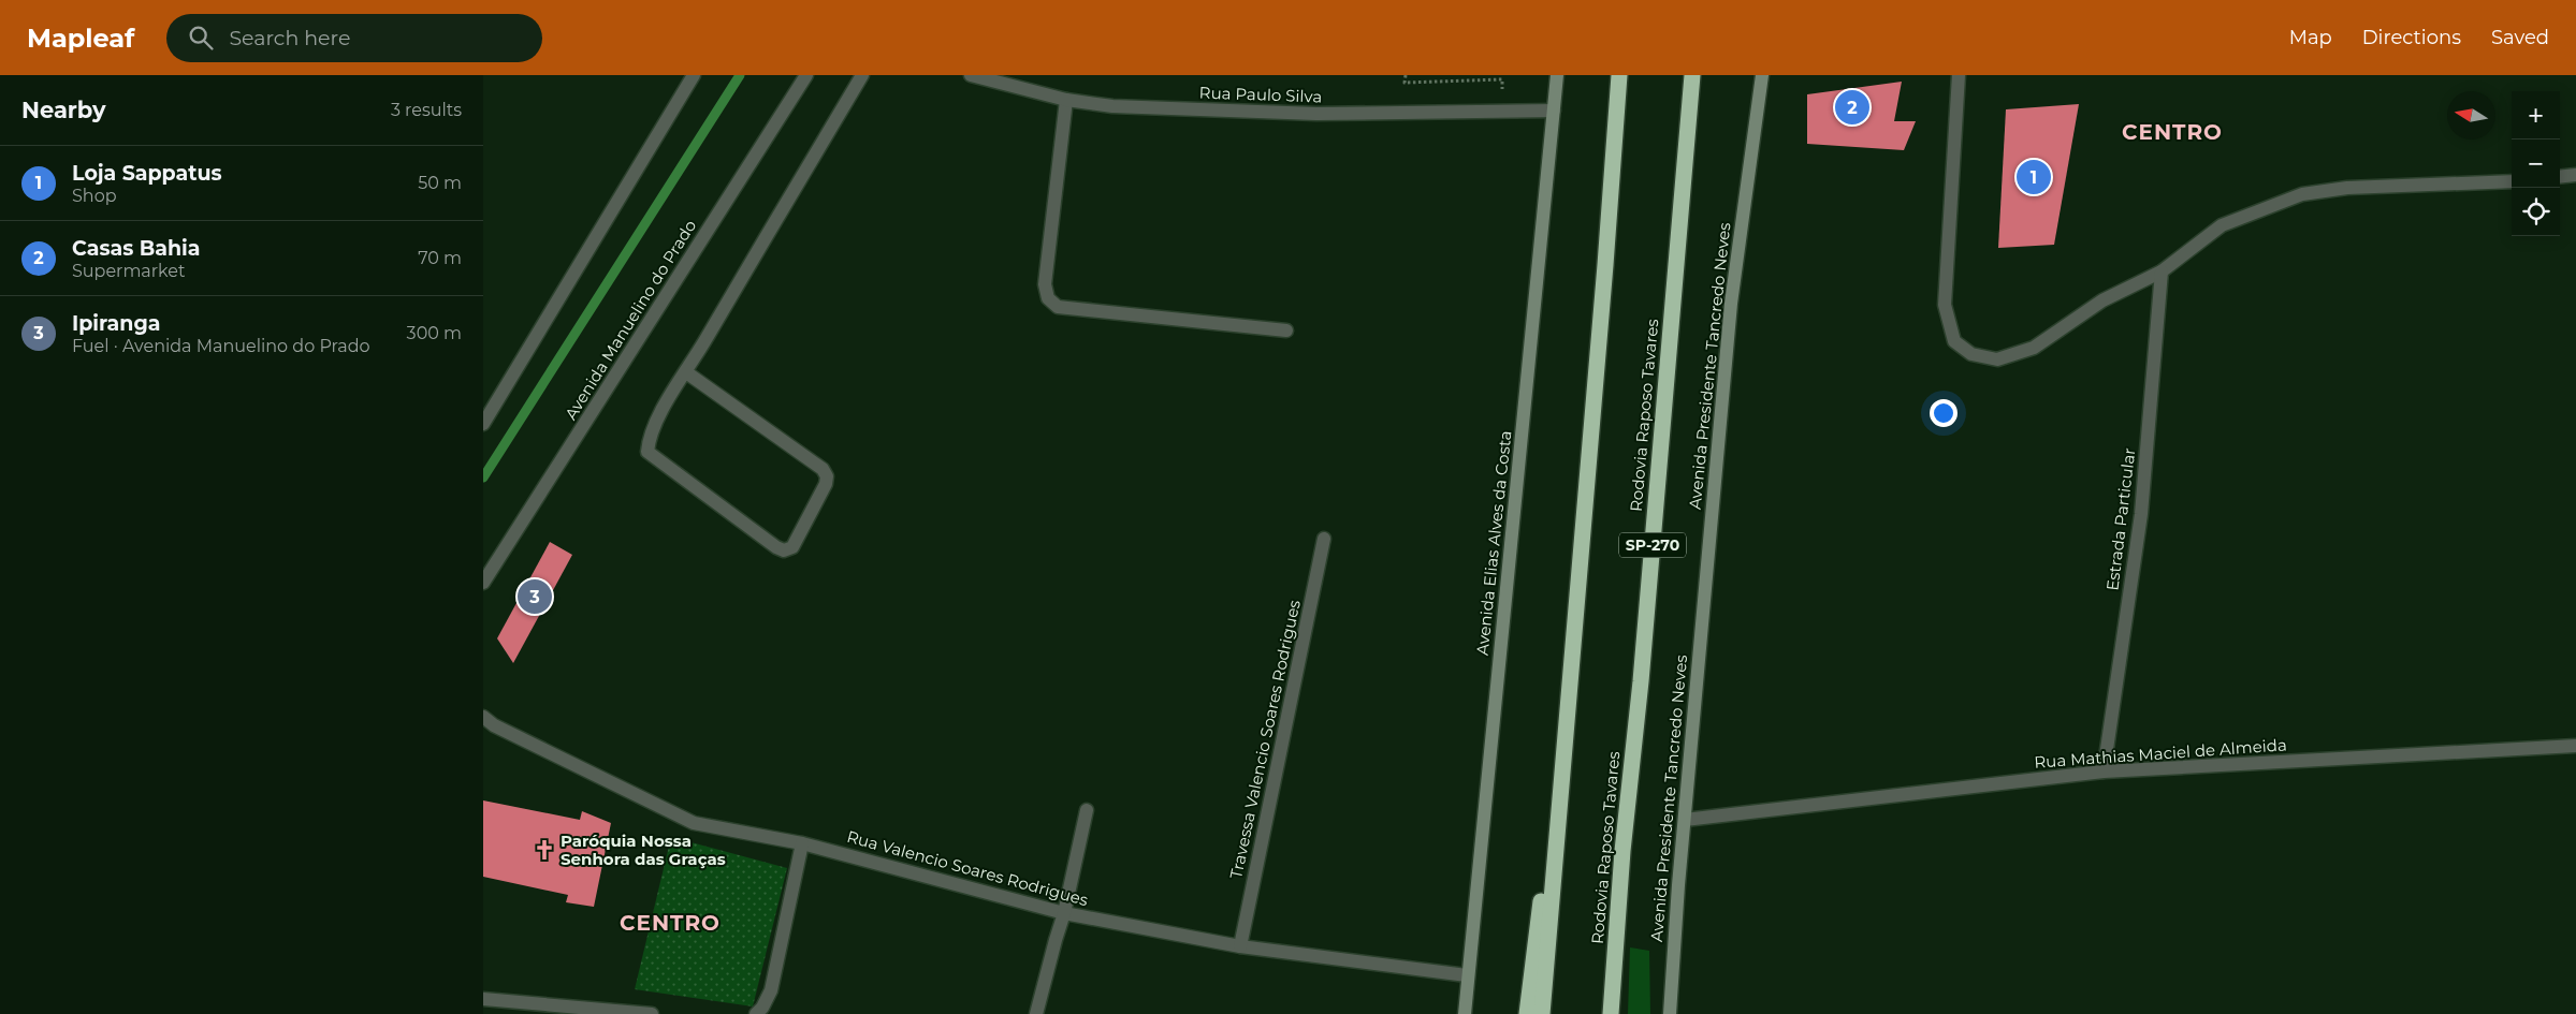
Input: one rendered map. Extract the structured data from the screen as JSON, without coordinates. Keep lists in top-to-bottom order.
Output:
{
  "streets": {
    "highway": ["Rodovia Raposo Tavares", "SP-270"],
    "main road": ["Avenida Presidente Tancredo Neves", "Avenida Elias Alves da Costa"],
    "street": [
      "Rua Paulo Silva",
      "Avenida Manuelino do Prado",
      "Estrada Particular",
      "Travessa Valencio Soares Rodrigues",
      "Rua Mathias Maciel de Almeida",
      "Rua Valencio Soares Rodrigues"
    ]
  },
  "crossings": [
    ["Rua Paulo Silva", "Avenida Elias Alves da Costa"],
    ["Avenida Presidente Tancredo Neves", "Rua Mathias Maciel de Almeida"],
    ["Estrada Particular", "Rua Mathias Maciel de Almeida"],
    ["Avenida Elias Alves da Costa", "Rua Valencio Soares Rodrigues"],
    ["Travessa Valencio Soares Rodrigues", "Rua Valencio Soares Rodrigues"]
  ],
  "districts": ["CENTRO", "CENTRO"],
  "places": {
    "church": ["Paróquia Nossa Senhora das Graças"]
  },
  "north": "left",
  "page": {
    "header": "Mapleaf",
    "search": "Search here",
    "nav": ["Map", "Directions", "Saved"],
    "heading": ["Nearby", "3 results"],
    "pins": ["2", "1", "3"],
    "map_buttons": ["+", "−"],
    "list": [
      {
        "mark": "1",
        "name": "Loja Sappatus",
        "note": "Shop",
        "value": "50 m"
      },
      {
        "mark": "2",
        "name": "Casas Bahia",
        "note": "Supermarket",
        "value": "70 m"
      },
      {
        "mark": "3",
        "name": "Ipiranga",
        "note": "Fuel · Avenida Manuelino do Prado",
        "value": "300 m"
      }
    ]
  }
}
